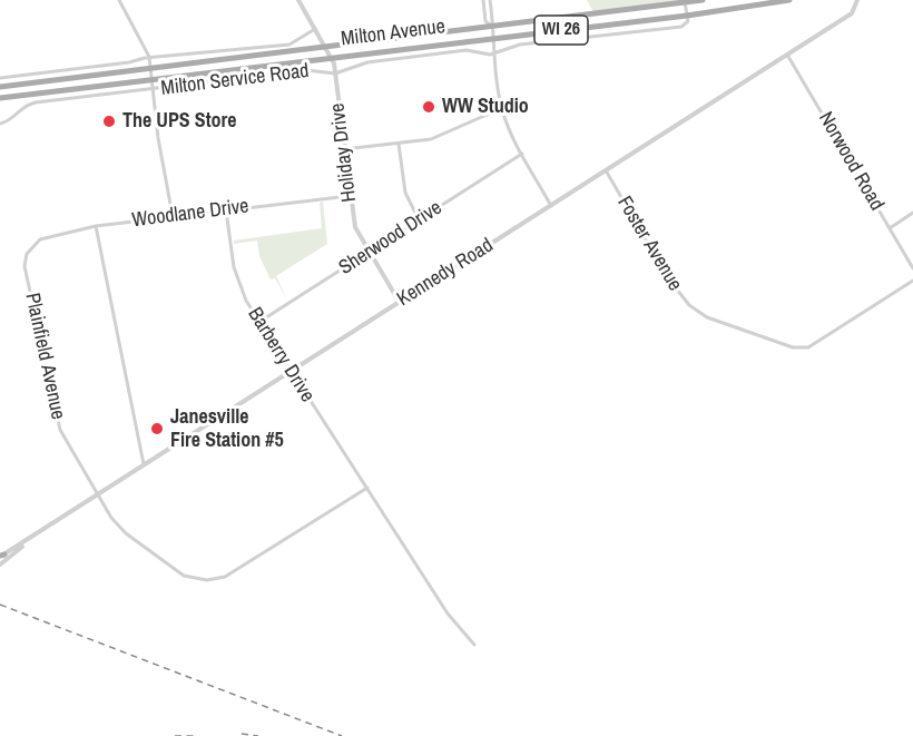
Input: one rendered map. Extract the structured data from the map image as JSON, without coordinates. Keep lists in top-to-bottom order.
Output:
{
  "streets": {
    "main road": ["WI 26", "Milton Avenue"],
    "street": [
      "Milton Service Road",
      "Holiday Drive",
      "Norwood Road",
      "Woodlane Drive",
      "Sherwood Drive",
      "Foster Avenue",
      "Kennedy Road",
      "Barberry Drive",
      "Plainfield Avenue"
    ]
  },
  "crossings": [
    ["Milton Avenue", "Milton Service Road"],
    ["Milton Avenue", "Holiday Drive"],
    ["Milton Service Road", "Holiday Drive"],
    ["Holiday Drive", "Woodlane Drive"],
    ["Holiday Drive", "Sherwood Drive"],
    ["Holiday Drive", "Kennedy Road"],
    ["Norwood Road", "Kennedy Road"],
    ["Woodlane Drive", "Barberry Drive"],
    ["Woodlane Drive", "Plainfield Avenue"],
    ["Sherwood Drive", "Barberry Drive"],
    ["Foster Avenue", "Kennedy Road"],
    ["Kennedy Road", "Barberry Drive"],
    ["Kennedy Road", "Plainfield Avenue"],
    ["Barberry Drive", "Plainfield Avenue"]
  ],
  "places": ["WW Studio", "The UPS Store", "Janesville Fire Station #5"]
}
